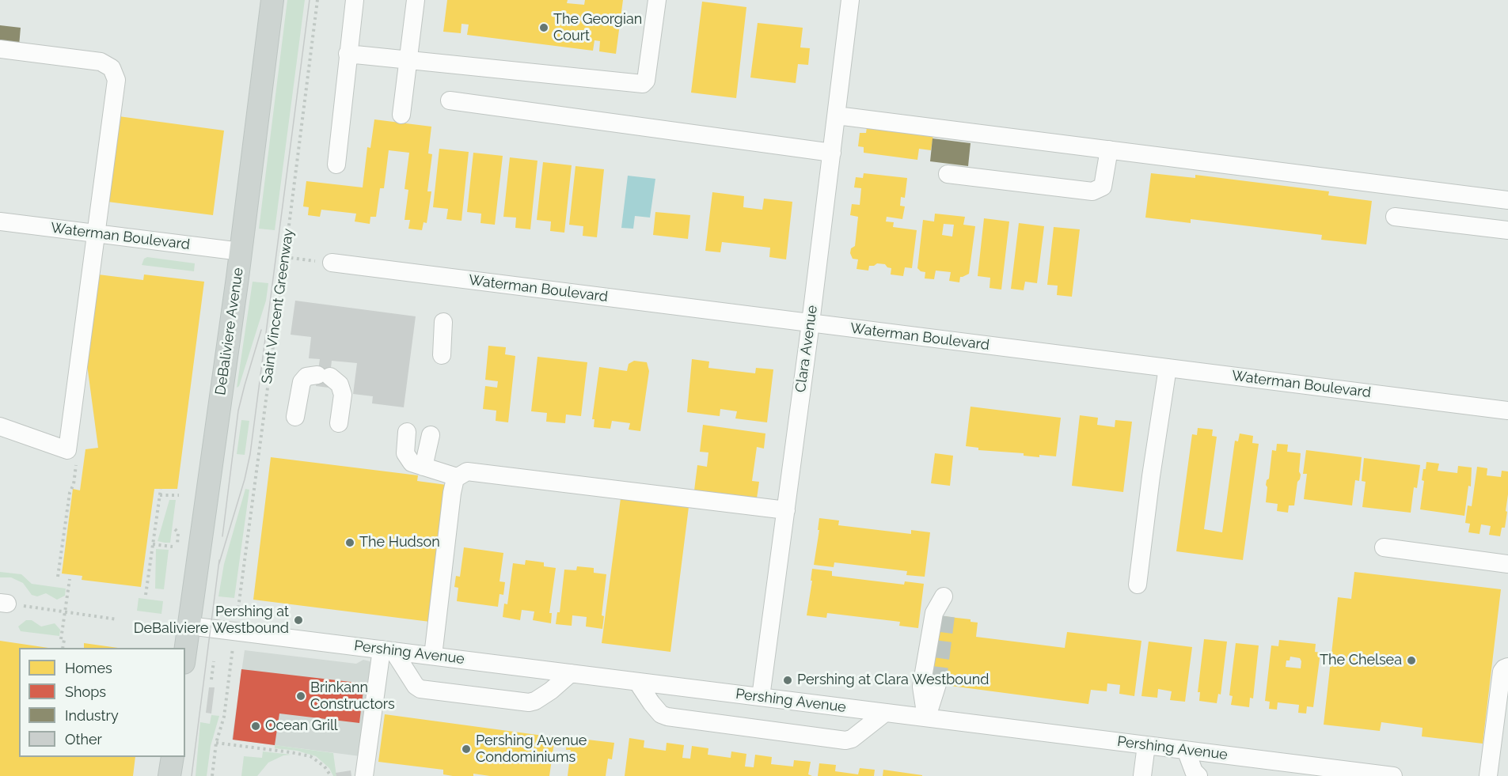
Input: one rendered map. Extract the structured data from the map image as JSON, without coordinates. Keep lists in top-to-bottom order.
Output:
{
  "streets": {
    "main road": ["DeBaliviere Avenue"],
    "street": ["Waterman Boulevard", "Clara Avenue", "Pershing Avenue"],
    "path": ["Saint Vincent Greenway"]
  },
  "crossings": [
    ["Waterman Boulevard", "DeBaliviere Avenue"],
    ["Waterman Boulevard", "Clara Avenue"],
    ["DeBaliviere Avenue", "Pershing Avenue"],
    ["Clara Avenue", "Pershing Avenue"]
  ],
  "places": [
    "The Georgian Court",
    "The Hudson",
    "Pershing at DeBaliviere Westbound",
    "The Chelsea",
    "Pershing at Clara Westbound",
    "Brinkann Constructors",
    "Ocean Grill",
    "Pershing Avenue Condominiums"
  ],
  "legend": [
    "Homes",
    "Shops",
    "Industry",
    "Other"
  ]
}
